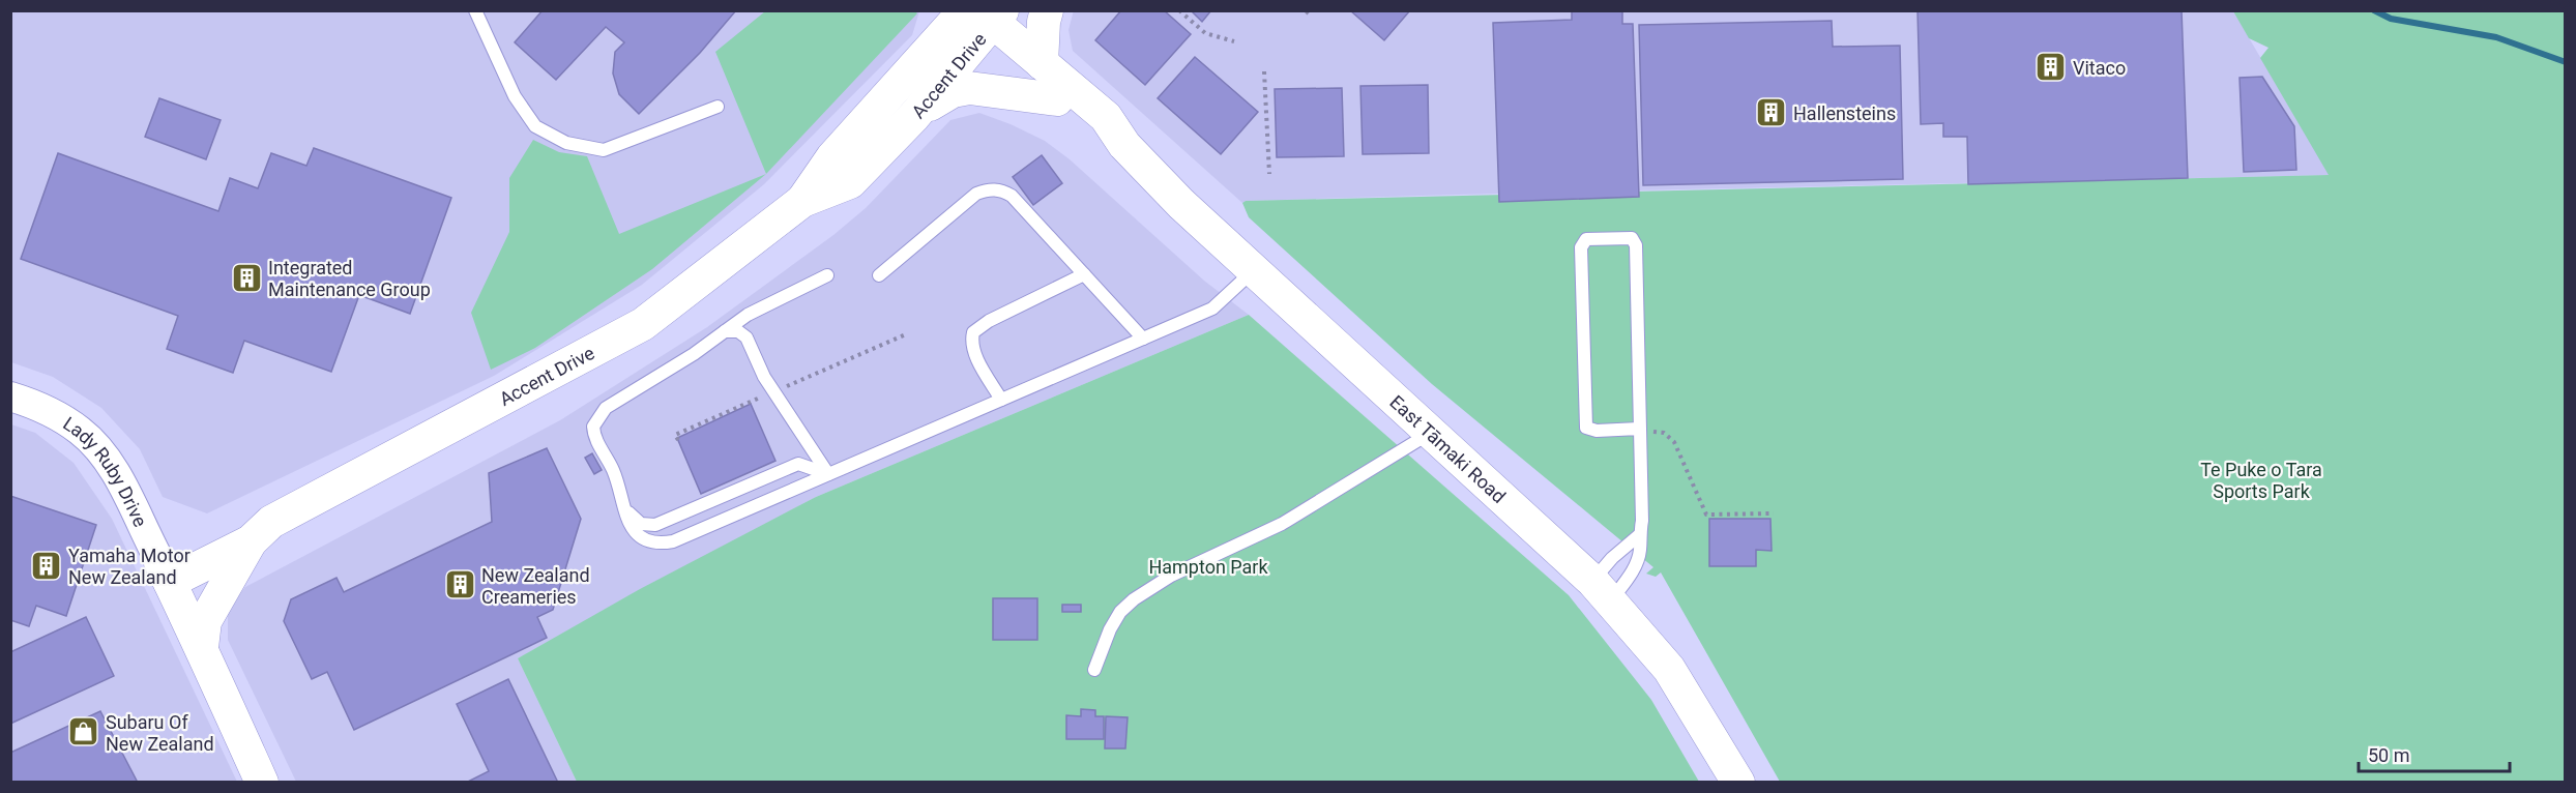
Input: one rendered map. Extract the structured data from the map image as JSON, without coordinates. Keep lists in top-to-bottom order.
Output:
{
  "streets": {
    "main road": ["Accent Drive", "East Tāmaki Road", "Lady Ruby Drive"]
  },
  "crossings": [
    ["Accent Drive", "East Tāmaki Road"],
    ["Accent Drive", "Lady Ruby Drive"]
  ],
  "parks": ["Te Puke o Tara Sports Park", "Hampton Park"],
  "places": {
    "building": [
      "Vitaco",
      "Hallensteins",
      "Integrated Maintenance Group",
      "Yamaha Motor New Zealand",
      "New Zealand Creameries"
    ],
    "shop": ["Subaru Of New Zealand"]
  },
  "scale_bar": "50 m"
}
